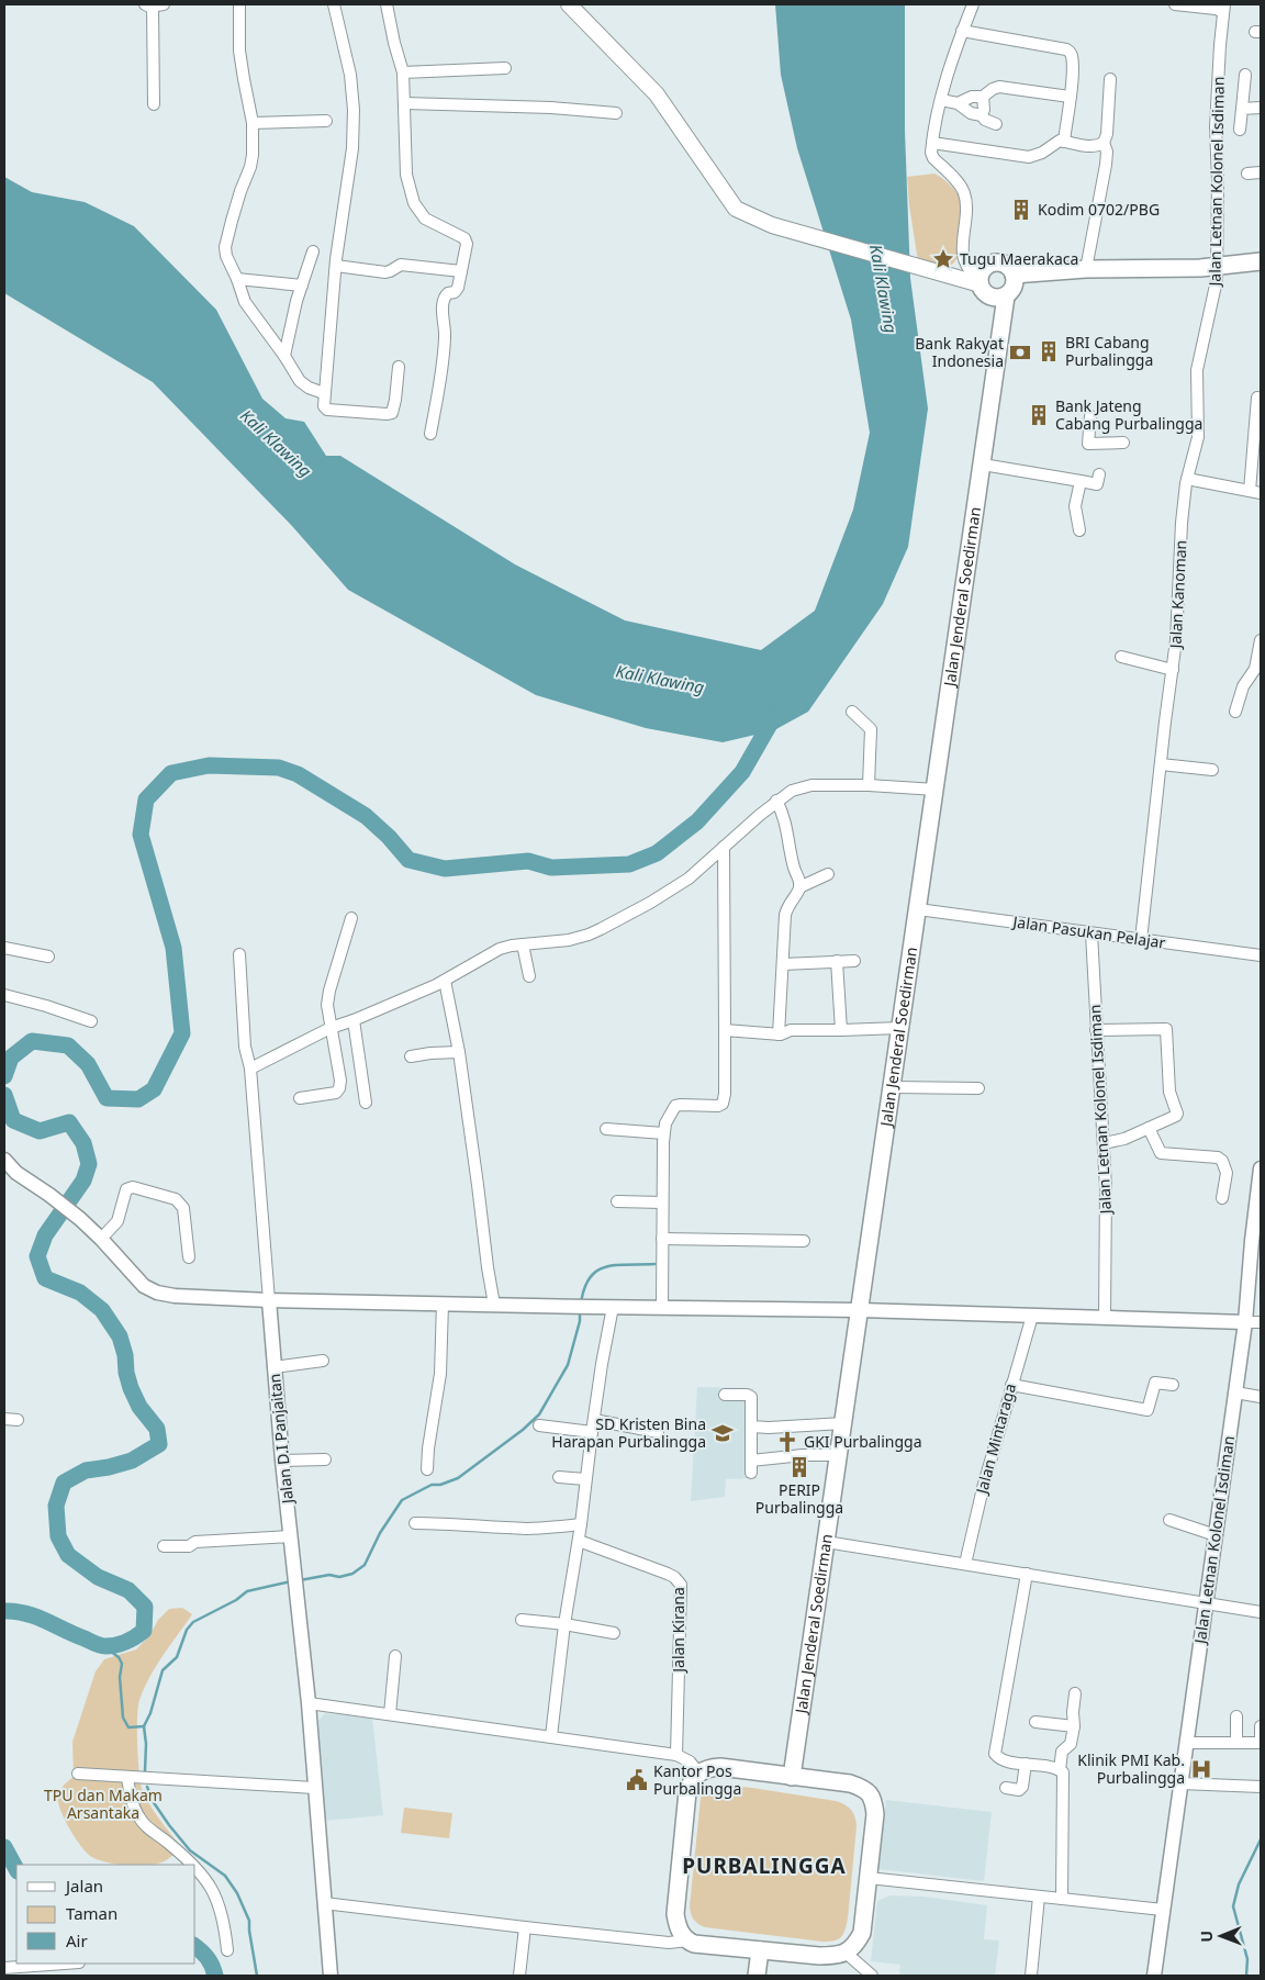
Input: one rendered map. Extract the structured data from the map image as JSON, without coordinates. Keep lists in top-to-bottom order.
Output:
{
  "streets": {
    "main road": ["Jalan Jenderal Soedirman"],
    "street": [
      "Jalan Letnan Kolonel Isdiman",
      "Jalan Kanoman",
      "Jalan Pasukan Pelajar",
      "Jalan D.I Panjaitan",
      "Jalan Mintaraga",
      "Jalan Kirana"
    ]
  },
  "crossings": [
    ["Jalan Letnan Kolonel Isdiman", "Jalan Kanoman"],
    ["Jalan Letnan Kolonel Isdiman", "Jalan Pasukan Pelajar"],
    ["Jalan Jenderal Soedirman", "Jalan Pasukan Pelajar"]
  ],
  "districts": ["PURBALINGGA"],
  "water": ["Kali Klawing"],
  "parks": ["TPU dan Makam Arsantaka"],
  "places": {
    "building": [
      "Kodim 0702/PBG",
      "BRI Cabang Purbalingga",
      "Bank Jateng Cabang Purbalingga",
      "PERIP Purbalingga"
    ],
    "place": ["Tugu Maerakaca"],
    "bank": ["Bank Rakyat Indonesia"],
    "school or university": ["SD Kristen Bina Harapan Purbalingga"],
    "church": ["GKI Purbalingga"],
    "hospital": ["Klinik PMI Kab. Purbalingga"],
    "public building": ["Kantor Pos Purbalingga"]
  },
  "legend": ["Jalan", "Taman", "Air"],
  "north": "left"
}
